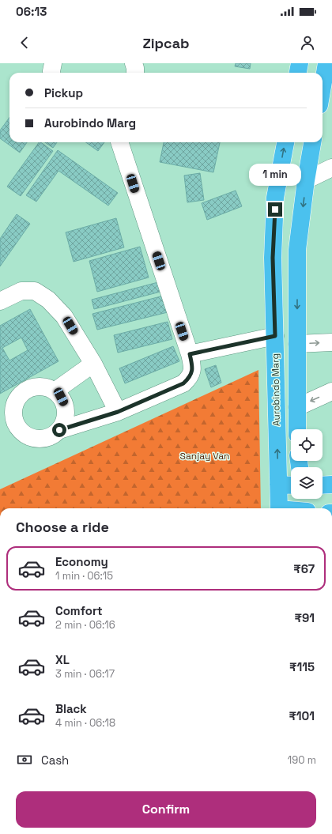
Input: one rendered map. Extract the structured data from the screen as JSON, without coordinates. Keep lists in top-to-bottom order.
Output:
{
  "streets": {
    "highway": ["Aurobindo Marg"]
  },
  "parks": ["Sanjay Van"],
  "page": {
    "status": "06:13",
    "header": "Zipcab",
    "banner": ["Pickup", "Aurobindo Marg"],
    "bubble": "1 min",
    "heading": "Choose a ride",
    "list": [
      {
        "name": "Economy",
        "note": "1 min · 06:15",
        "value": "₹67"
      },
      {
        "name": "Comfort",
        "note": "2 min · 06:16",
        "value": "₹91"
      },
      {
        "name": "XL",
        "note": "3 min · 06:17",
        "value": "₹115"
      },
      {
        "name": "Black",
        "note": "4 min · 06:18",
        "value": "₹101"
      }
    ],
    "pay": ["Cash", "190 m"],
    "buttons": "Confirm"
  }
}
